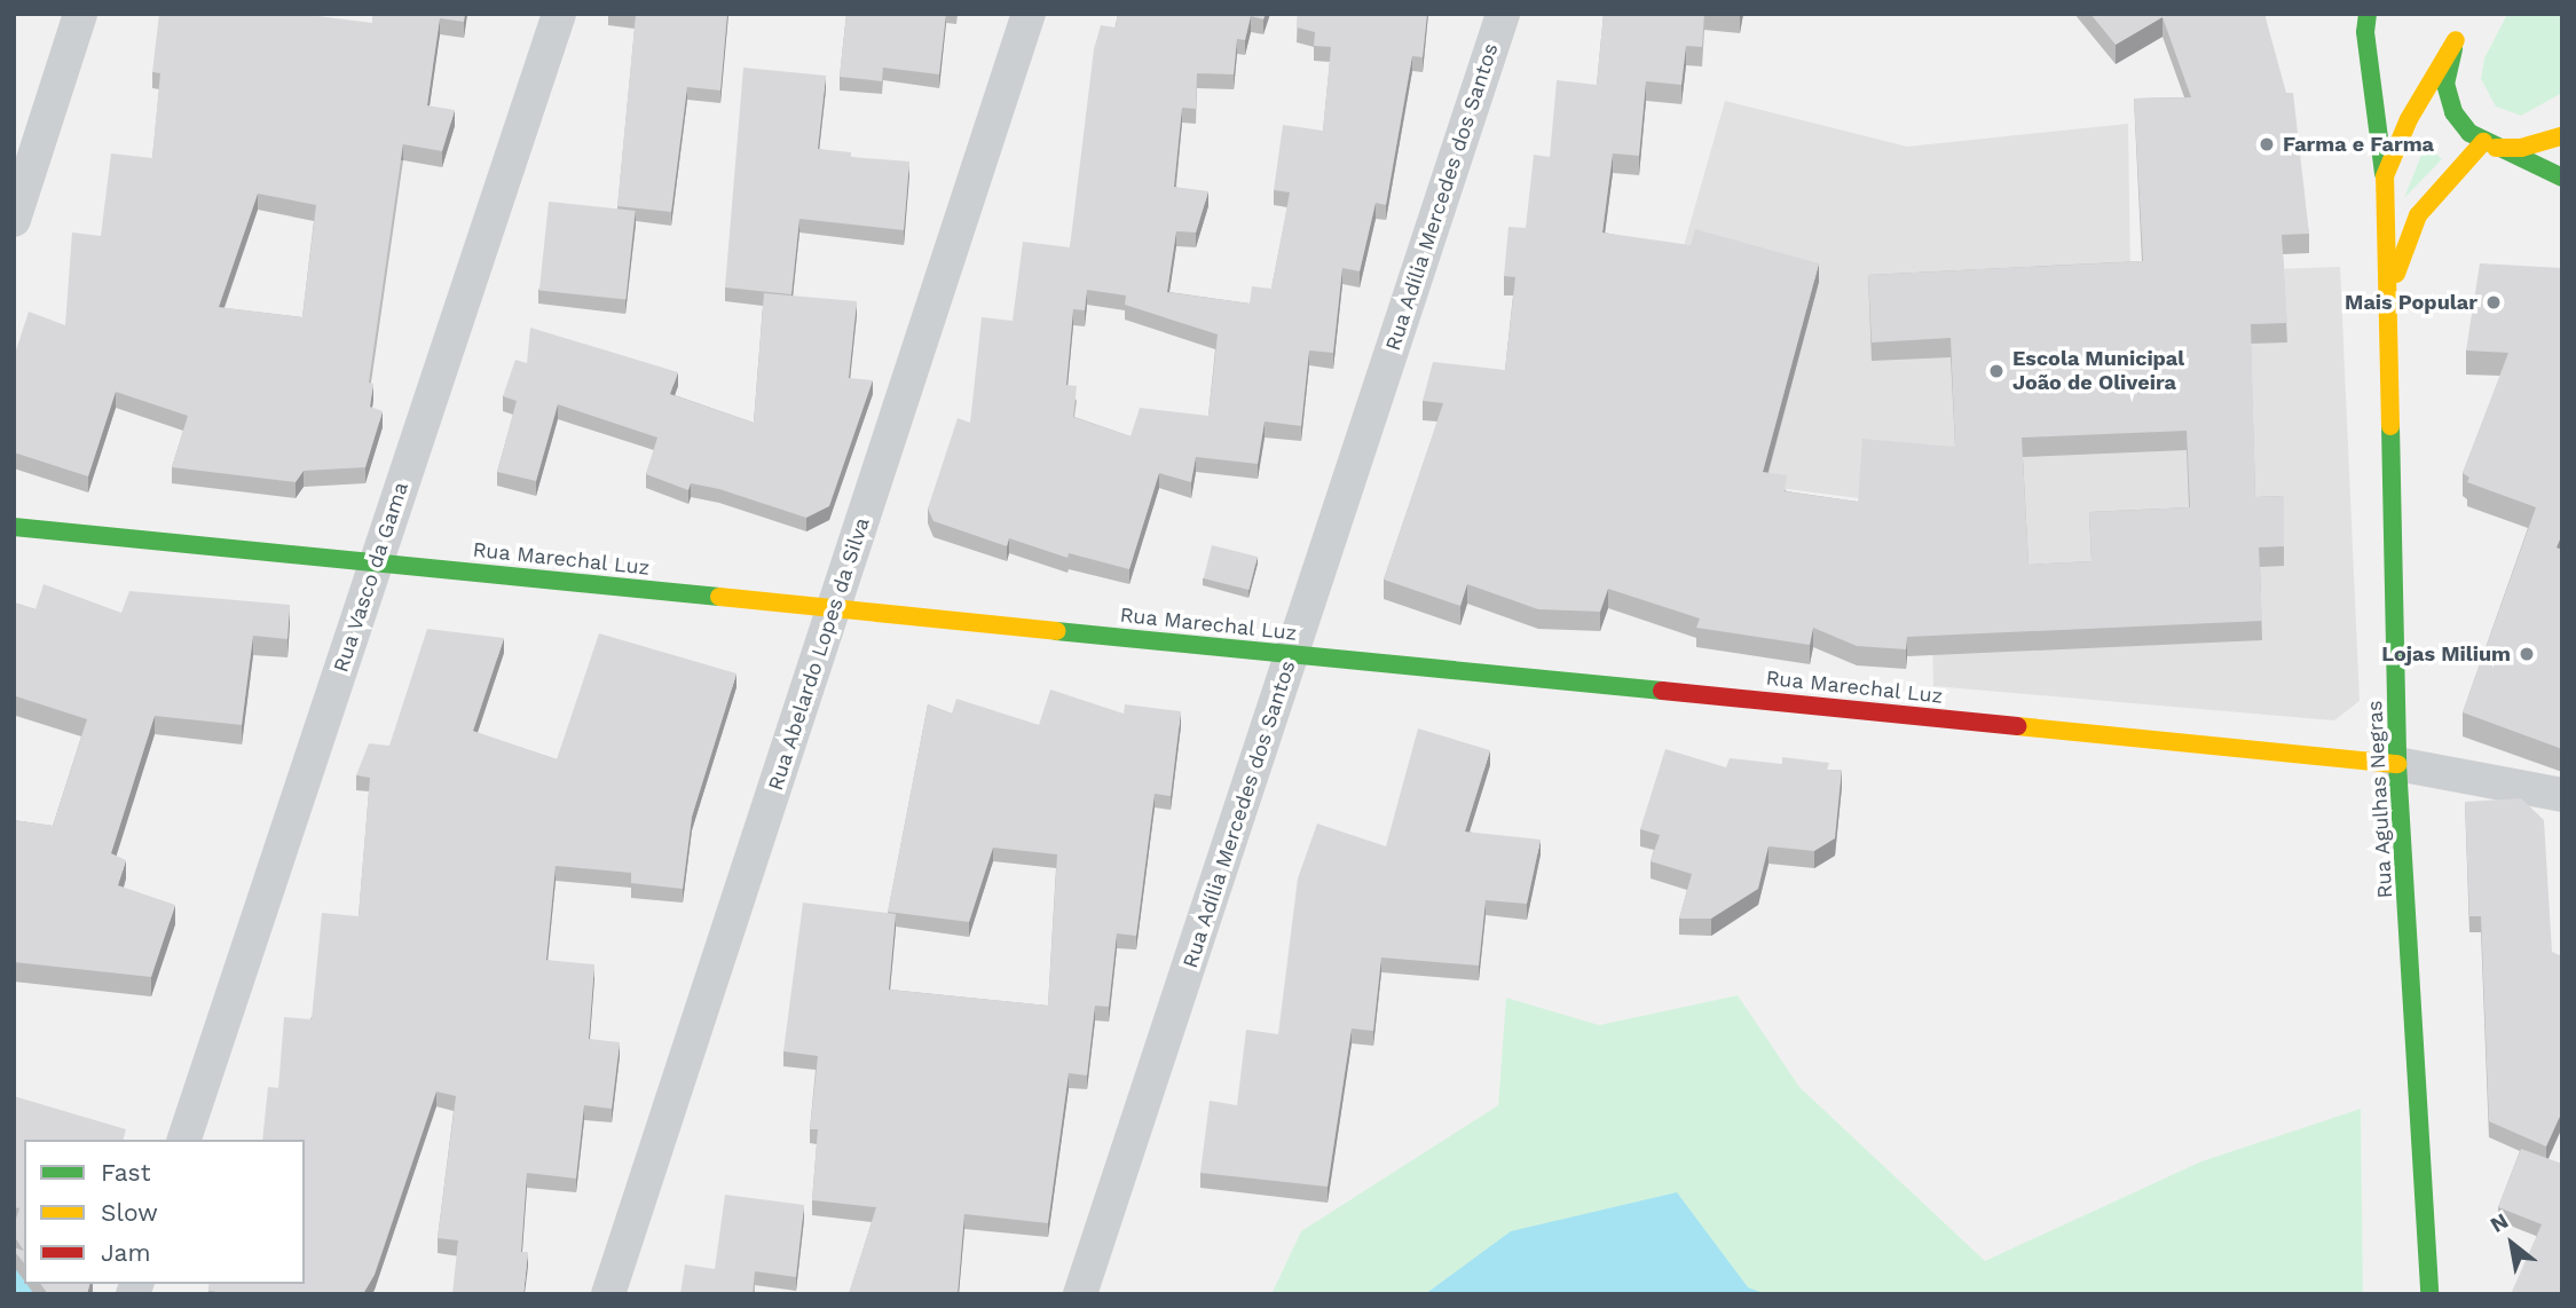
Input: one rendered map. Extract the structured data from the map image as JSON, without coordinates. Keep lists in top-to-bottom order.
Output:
{
  "streets": {
    "main road": ["Rua Marechal Luz", "Rua Agulhas Negras"],
    "street": ["Rua Adília Mercedes dos Santos", "Rua Vasco da Gama", "Rua Abelardo Lopes da Silva"]
  },
  "crossings": [
    ["Rua Adília Mercedes dos Santos", "Rua Marechal Luz"],
    ["Rua Marechal Luz", "Rua Vasco da Gama"],
    ["Rua Marechal Luz", "Rua Abelardo Lopes da Silva"],
    ["Rua Marechal Luz", "Rua Agulhas Negras"]
  ],
  "places": [
    "Farma e Farma",
    "Mais Popular",
    "Escola Municipal João de Oliveira",
    "Lojas Milium"
  ],
  "legend": ["Fast", "Slow", "Jam"],
  "north": "top left"
}
